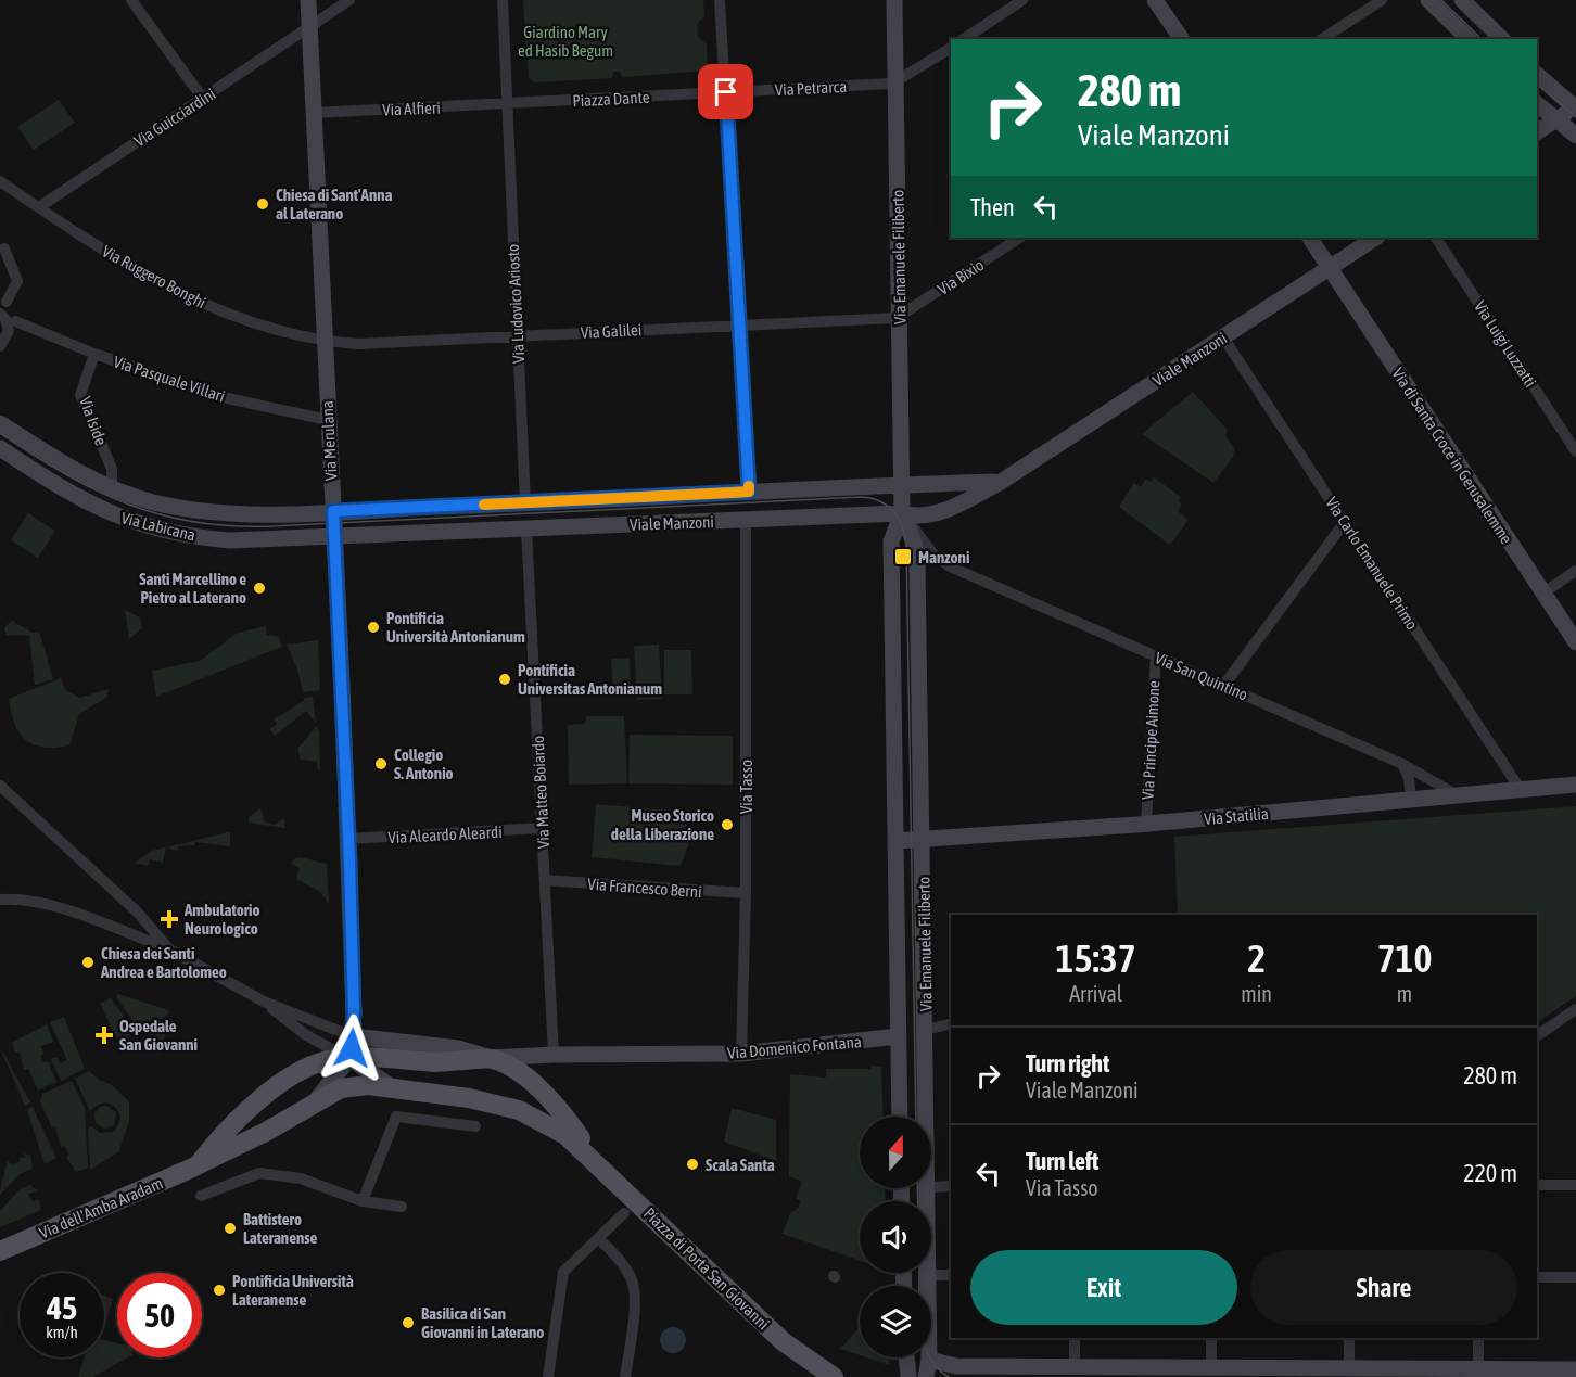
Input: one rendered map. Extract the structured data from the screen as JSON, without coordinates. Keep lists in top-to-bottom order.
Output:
{
  "streets": {
    "main road": [
      "Via Emanuele Filiberto",
      "Viale Manzoni",
      "Via Merulana",
      "Via di Santa Croce in Gerusalemme",
      "Via Labicana",
      "Via Statilia",
      "Via Domenico Fontana",
      "Via dell'Amba Aradam",
      "Piazza di Porta San Giovanni"
    ],
    "street": [
      "Via Petrarca",
      "Piazza Dante",
      "Via Alfieri",
      "Via Guicciardini",
      "Via Ruggero Bonghi",
      "Via Bixio",
      "Via Ludovico Ariosto",
      "Via Galilei",
      "Via Luigi Luzzatti",
      "Via Pasquale Villari",
      "Via Iside",
      "Via Carlo Emanuele Primo",
      "Via San Quintino",
      "Via Principe Aimone",
      "Via Tasso",
      "Via Matteo Boiardo",
      "Via Aleardo Aleardi",
      "Via Francesco Berni"
    ]
  },
  "crossings": [
    ["Via Petrarca", "Piazza Dante"],
    ["Via Petrarca", "Via Emanuele Filiberto"],
    ["Piazza Dante", "Via Alfieri"],
    ["Piazza Dante", "Via Ludovico Ariosto"],
    ["Via Alfieri", "Via Ludovico Ariosto"],
    ["Via Alfieri", "Via Merulana"],
    ["Via Guicciardini", "Via Ruggero Bonghi"],
    ["Via Guicciardini", "Via Merulana"],
    ["Via Emanuele Filiberto", "Via Bixio"],
    ["Via Emanuele Filiberto", "Via Galilei"],
    ["Via Emanuele Filiberto", "Viale Manzoni"],
    ["Via Emanuele Filiberto", "Via San Quintino"],
    ["Via Emanuele Filiberto", "Via Statilia"],
    ["Via Emanuele Filiberto", "Via Domenico Fontana"],
    ["Via Ruggero Bonghi", "Via Galilei"],
    ["Via Ruggero Bonghi", "Via Merulana"],
    ["Via Bixio", "Via Galilei"],
    ["Via Ludovico Ariosto", "Via Galilei"],
    ["Via Ludovico Ariosto", "Viale Manzoni"],
    ["Via Galilei", "Via Merulana"],
    ["Viale Manzoni", "Via Merulana"],
    ["Viale Manzoni", "Via di Santa Croce in Gerusalemme"],
    ["Viale Manzoni", "Via Labicana"],
    ["Viale Manzoni", "Via Carlo Emanuele Primo"],
    ["Viale Manzoni", "Via San Quintino"],
    ["Viale Manzoni", "Via Tasso"],
    ["Viale Manzoni", "Via Matteo Boiardo"],
    ["Via Pasquale Villari", "Via Iside"],
    ["Via Pasquale Villari", "Via Merulana"],
    ["Via Iside", "Via Labicana"],
    ["Via Merulana", "Via Labicana"],
    ["Via Merulana", "Via Aleardo Aleardi"],
    ["Via Merulana", "Via Domenico Fontana"],
    ["Via Carlo Emanuele Primo", "Via Statilia"],
    ["Via San Quintino", "Via Principe Aimone"],
    ["Via San Quintino", "Via Statilia"],
    ["Via Principe Aimone", "Via Statilia"],
    ["Via Tasso", "Via Francesco Berni"],
    ["Via Tasso", "Via Domenico Fontana"],
    ["Via Matteo Boiardo", "Via Aleardo Aleardi"],
    ["Via Matteo Boiardo", "Via Francesco Berni"],
    ["Via Matteo Boiardo", "Via Domenico Fontana"],
    ["Via dell'Amba Aradam", "Piazza di Porta San Giovanni"]
  ],
  "parks": ["Giardino Mary ed Hasib Begum"],
  "places": {
    "other": [
      "Chiesa di Sant'Anna al Laterano",
      "Santi Marcellino e Pietro al Laterano",
      "Pontificia Università Antonianum",
      "Pontificia Universitas Antonianum",
      "Collegio S. Antonio",
      "Museo Storico della Liberazione",
      "Chiesa dei Santi Andrea e Bartolomeo",
      "Scala Santa",
      "Battistero Lateranense",
      "Pontificia Università Lateranense",
      "Basilica di San Giovanni in Laterano"
    ],
    "transit": ["Manzoni"],
    "health": ["Ambulatorio Neurologico", "Ospedale San Giovanni"]
  },
  "north": "top",
  "page": {
    "turn": ["280 m", "Viale Manzoni"],
    "then": "Then",
    "eta": [
      "15:37",
      "Arrival",
      "2",
      "min",
      "710",
      "m"
    ],
    "list": [
      {
        "name": "Turn right",
        "note": "Viale Manzoni",
        "value": "280 m"
      },
      {
        "name": "Turn left",
        "note": "Via Tasso",
        "value": "220 m"
      }
    ],
    "buttons": ["Exit", "Share"],
    "speed": "45 km/h",
    "limit": "50"
  }
}
